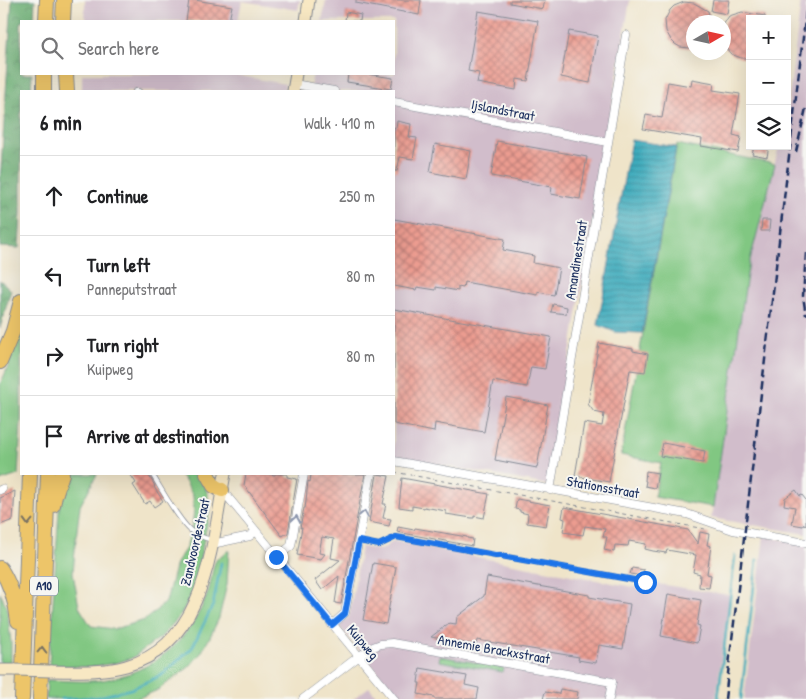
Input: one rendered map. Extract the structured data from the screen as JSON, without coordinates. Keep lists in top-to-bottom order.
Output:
{
  "streets": {
    "highway": ["A10"],
    "main road": ["Zandvoordestraat"],
    "street": [
      "Ijslandstraat",
      "Amandinestraat",
      "Stationsstraat",
      "Kuipweg",
      "Annemie Brackxstraat"
    ]
  },
  "crossings": [
    ["Ijslandstraat", "Amandinestraat"],
    ["Amandinestraat", "Stationsstraat"],
    ["Zandvoordestraat", "Kuipweg"],
    ["Kuipweg", "Annemie Brackxstraat"]
  ],
  "north": "right",
  "page": {
    "map_buttons": ["+", "−"],
    "search": "Search here",
    "heading": ["6 min", "Walk · 410 m"],
    "list": [
      ["Continue", "250 m"],
      ["Turn left", "Panneputstraat", "80 m"],
      ["Turn right", "Kuipweg", "80 m"],
      "Arrive at destination"
    ]
  }
}
